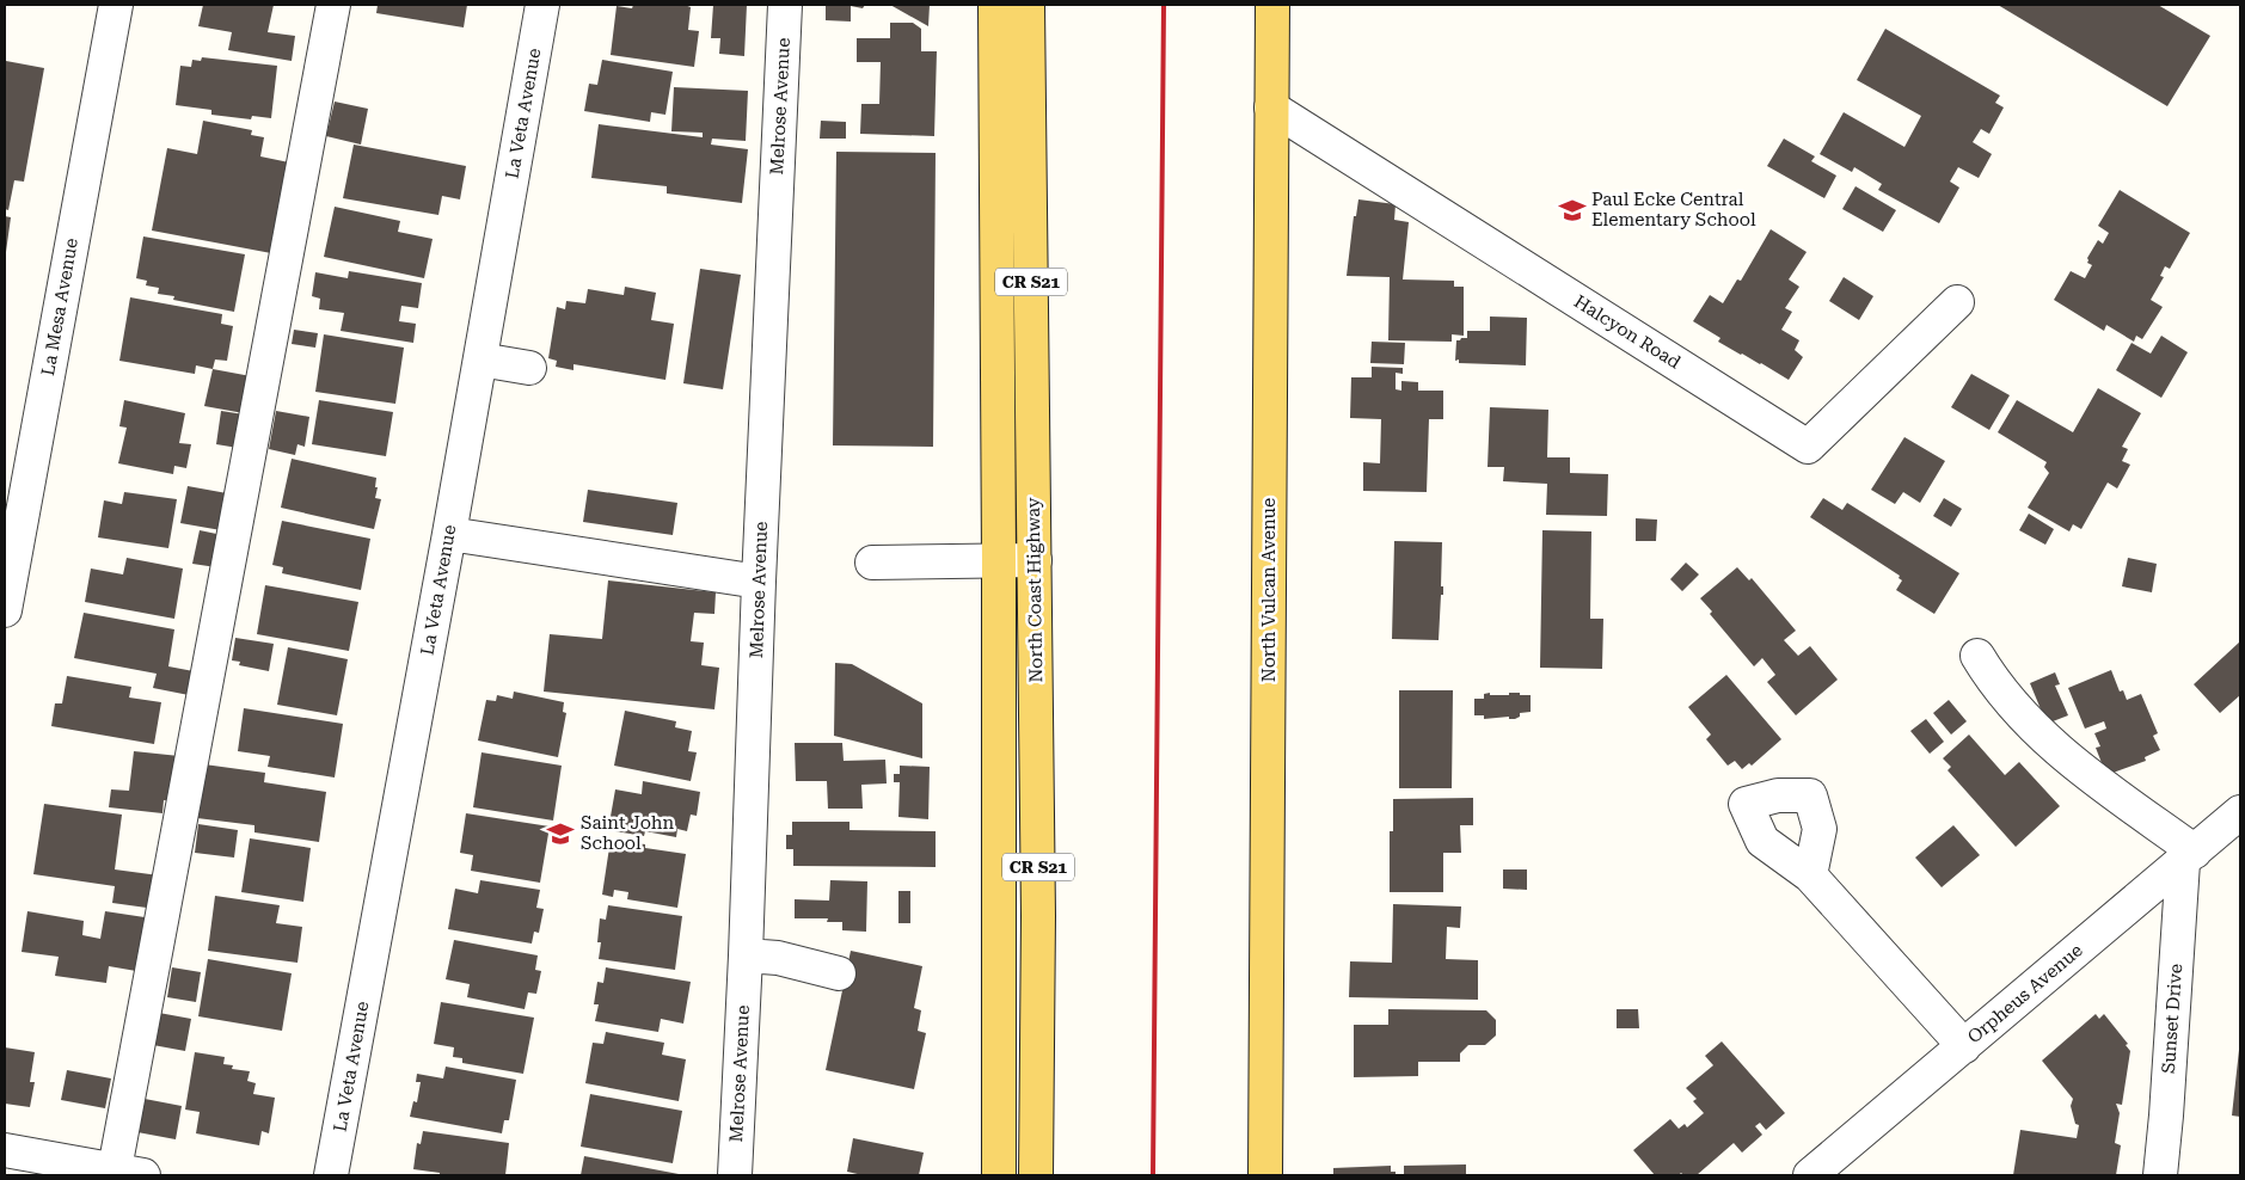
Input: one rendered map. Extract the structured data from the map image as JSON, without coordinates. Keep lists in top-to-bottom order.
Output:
{
  "streets": {
    "main road": ["CR S21", "North Coast Highway", "North Vulcan Avenue"],
    "street": [
      "Melrose Avenue",
      "La Veta Avenue",
      "La Mesa Avenue",
      "Halcyon Road",
      "Orpheus Avenue",
      "Sunset Drive"
    ]
  },
  "crossings": [
    ["Halcyon Road", "North Vulcan Avenue"],
    ["Orpheus Avenue", "Sunset Drive"]
  ],
  "places": {
    "school or university": ["Paul Ecke Central Elementary School", "Saint John School"]
  }
}
